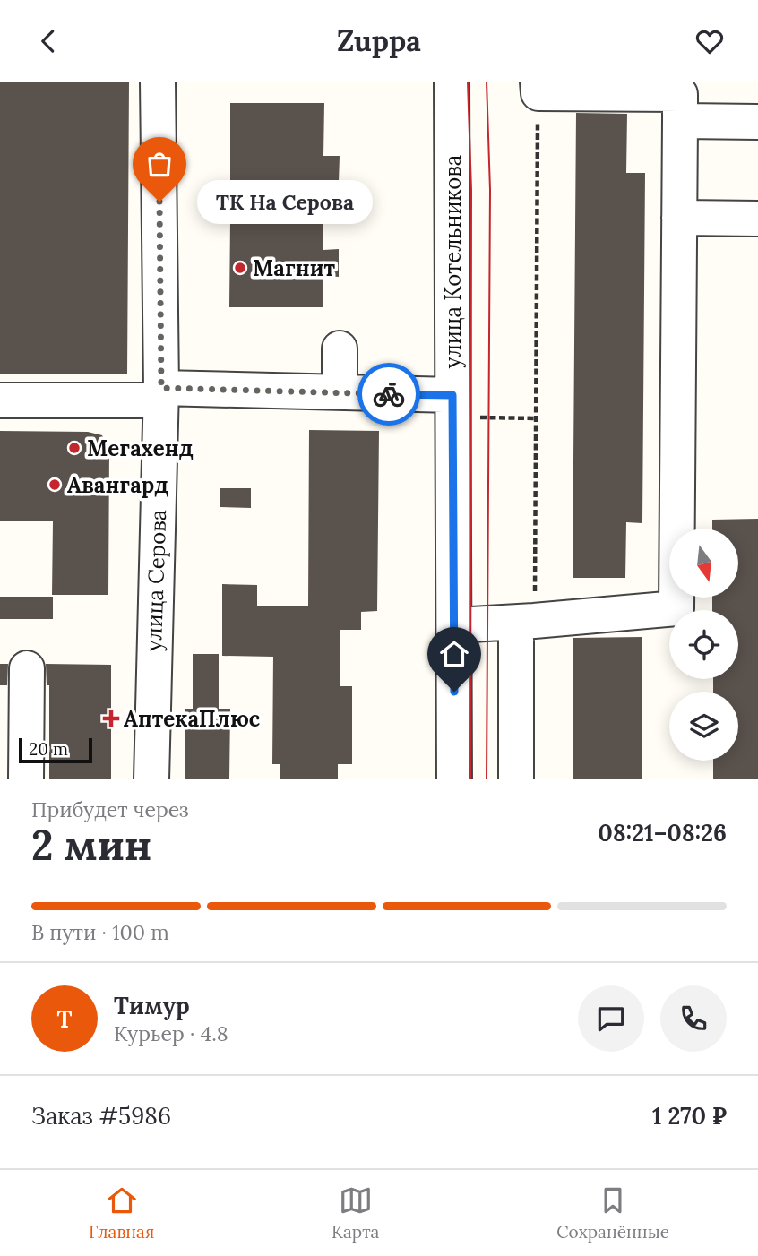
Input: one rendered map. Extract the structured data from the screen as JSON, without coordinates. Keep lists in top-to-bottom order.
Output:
{
  "streets": {
    "street": ["улица Котельникова", "улица Серова"]
  },
  "places": {
    "other": [
      "ТК На Серова",
      "Магнит",
      "Мегахенд",
      "Авангард"
    ],
    "health": ["АптекаПлюс"]
  },
  "scale_bar": "20 m",
  "north": "bottom",
  "page": {
    "header": "Zuppa",
    "bubble": "ТК На Серова",
    "scale": "20 m",
    "heading": ["2 мин", "Прибудет через", "08:21–08:26"],
    "panel": [
      "Тимур",
      "Курьер · 4.8",
      "Заказ #5986",
      "1 270 ₽"
    ],
    "bar": "В пути · 100 m",
    "round": "Т",
    "tabs": ["Главная", "Карта", "Сохранённые"]
  }
}
